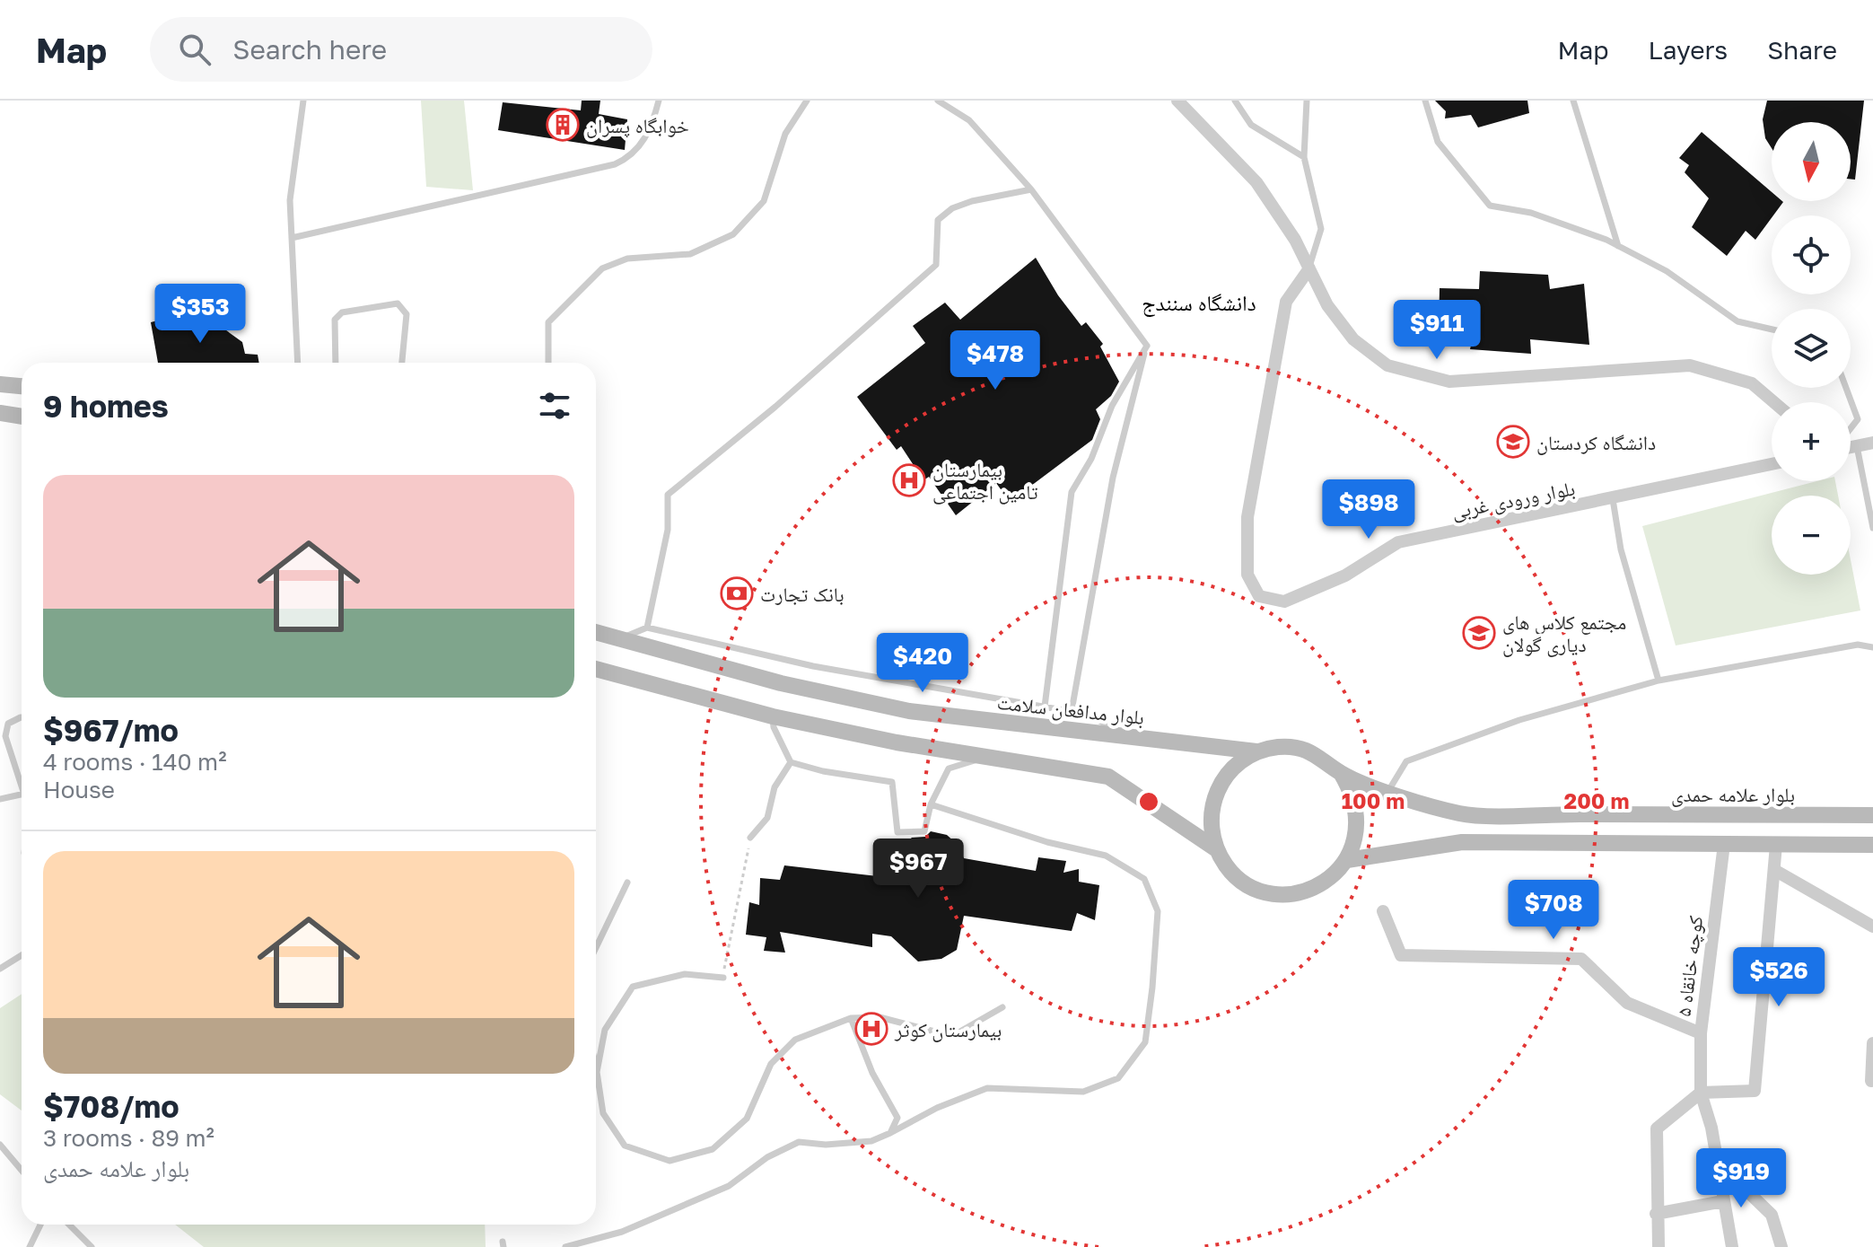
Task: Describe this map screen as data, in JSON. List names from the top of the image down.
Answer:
{
  "streets": {
    "main road": ["بلوار مدافعان سلامت", "بلوار علامه حمدی"],
    "street": ["بلوار ورودی غربی", "کوچه خانقاه ۵"]
  },
  "crossings": [
    ["بلوار مدافعان سلامت", "بلوار علامه حمدی"]
  ],
  "districts": ["دانشگاه سنندج"],
  "places": {
    "building": ["خوابگاه پسران"],
    "school or university": ["دانشگاه کردستان", "مجتمع کلاس های دیاری گولان"],
    "hospital": ["بیمارستان تامین اجتماعی", "بیمارستان کوثر"],
    "bank": ["بانک تجارت"]
  },
  "north": "bottom",
  "page": {
    "header": "Map",
    "search": "Search here",
    "nav": ["Map", "Layers", "Share"],
    "map_buttons": ["+", "−"],
    "price": [
      "$353",
      "$911",
      "$478",
      "$898",
      "$420",
      "$967",
      "$708",
      "$526",
      "$919"
    ],
    "heading": "9 homes",
    "list": [
      {
        "name": "$967/mo",
        "note": "4 rooms · 140 m² · House"
      },
      {
        "name": "$708/mo",
        "note": "3 rooms · 89 m² · بلوار علامه حمدی"
      }
    ]
  },
  "rings": ["100 m", "200 m"]
}
